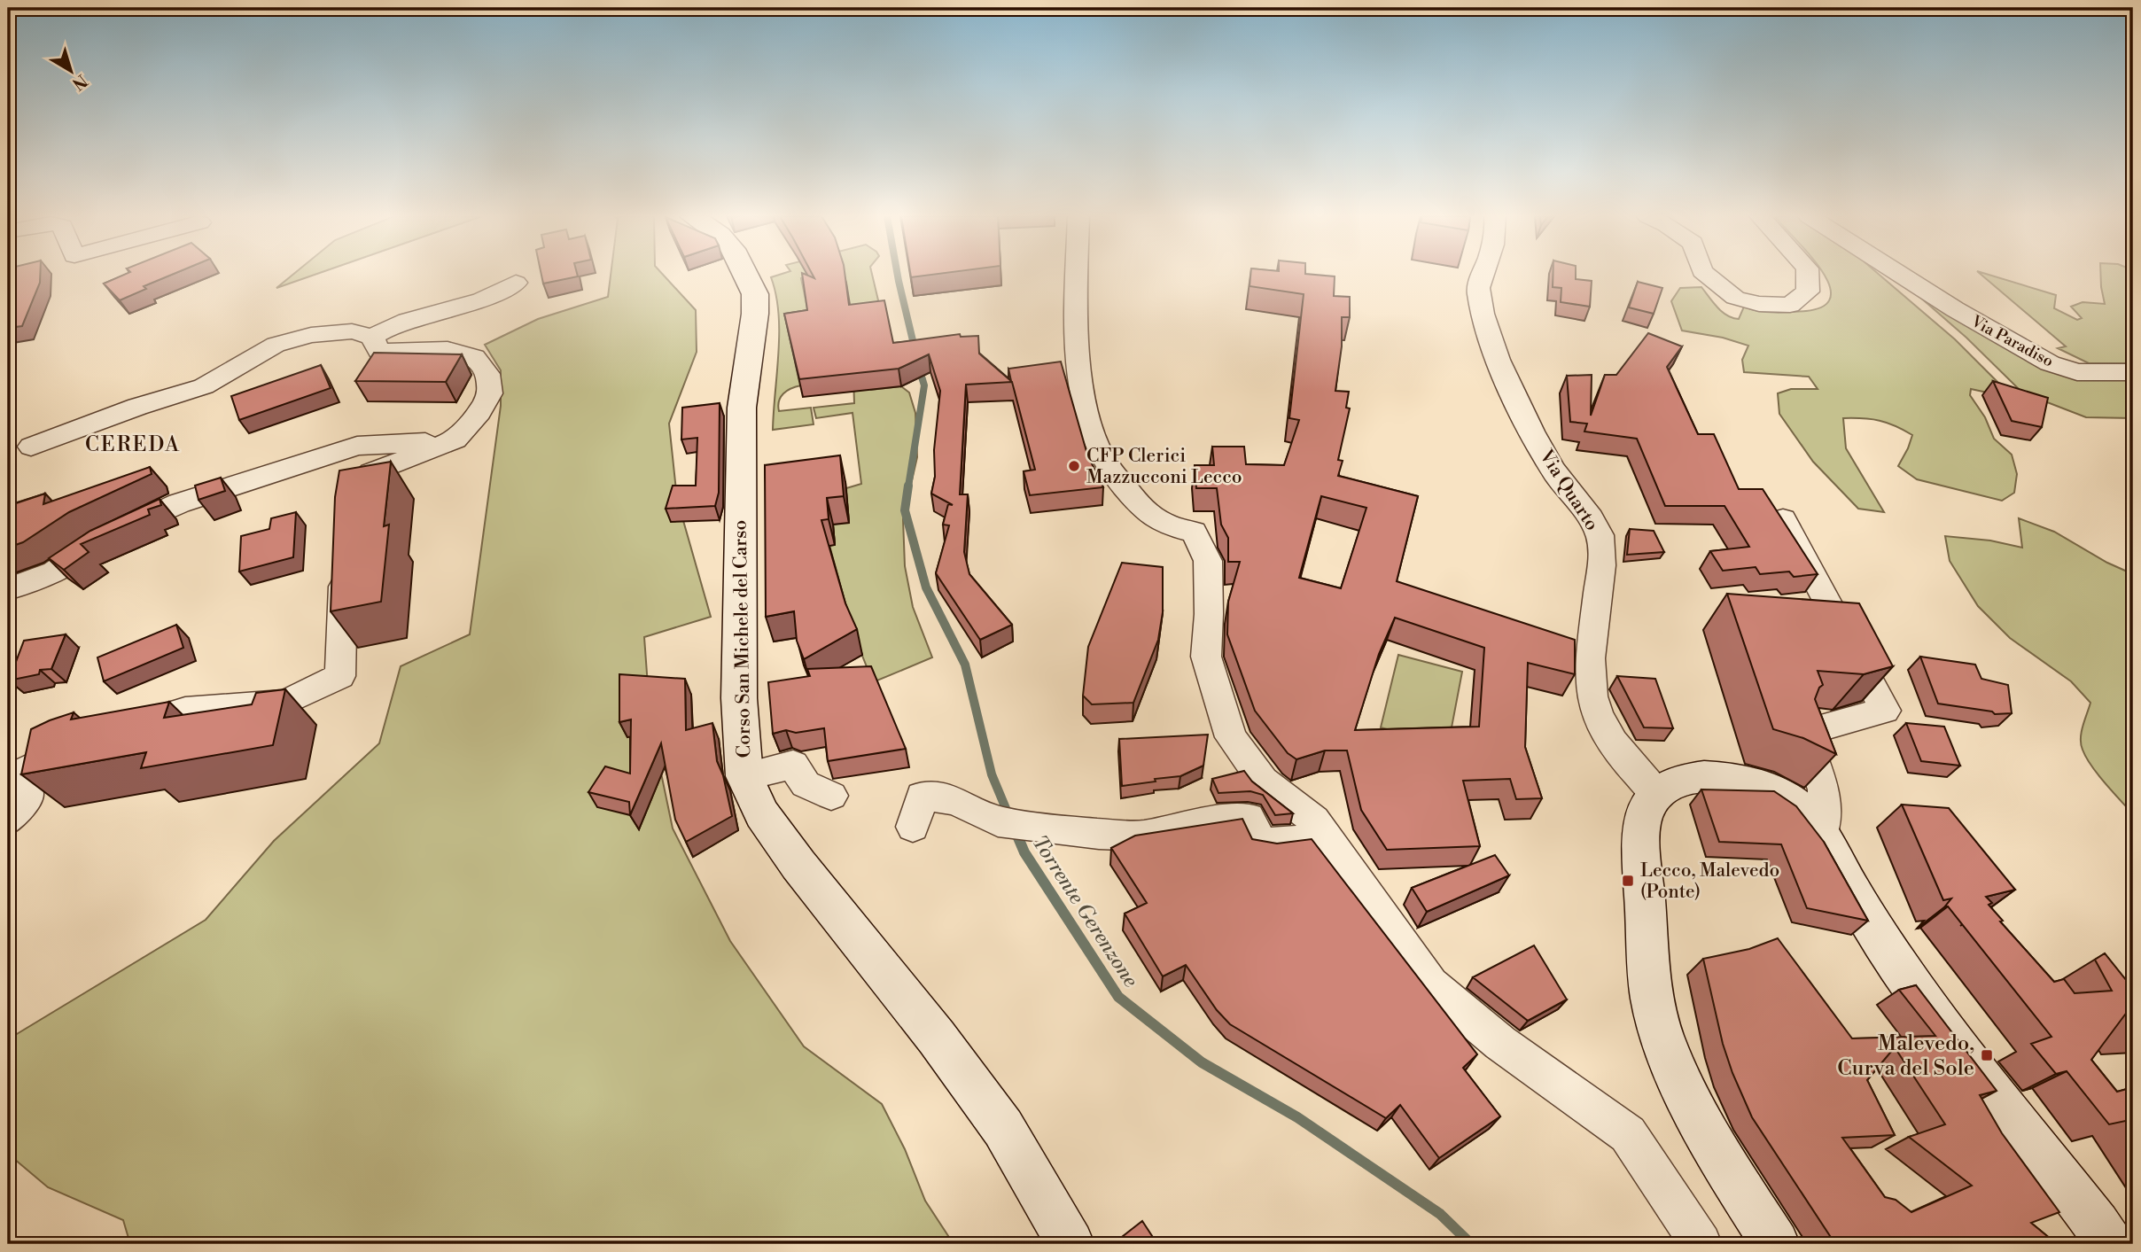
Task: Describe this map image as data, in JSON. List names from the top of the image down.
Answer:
{
  "streets": {
    "main road": ["Corso San Michele del Carso"],
    "street": ["Via Paradiso", "Via Quarto"]
  },
  "districts": ["CEREDA"],
  "water": ["Torrente Gerenzone"],
  "places": {
    "other": ["CFP Clerici Mazzucconi Lecco"],
    "transit": ["Lecco, Malevedo (Ponte)", "Malevedo, Curva del Sole"]
  },
  "north": "bottom right"
}
